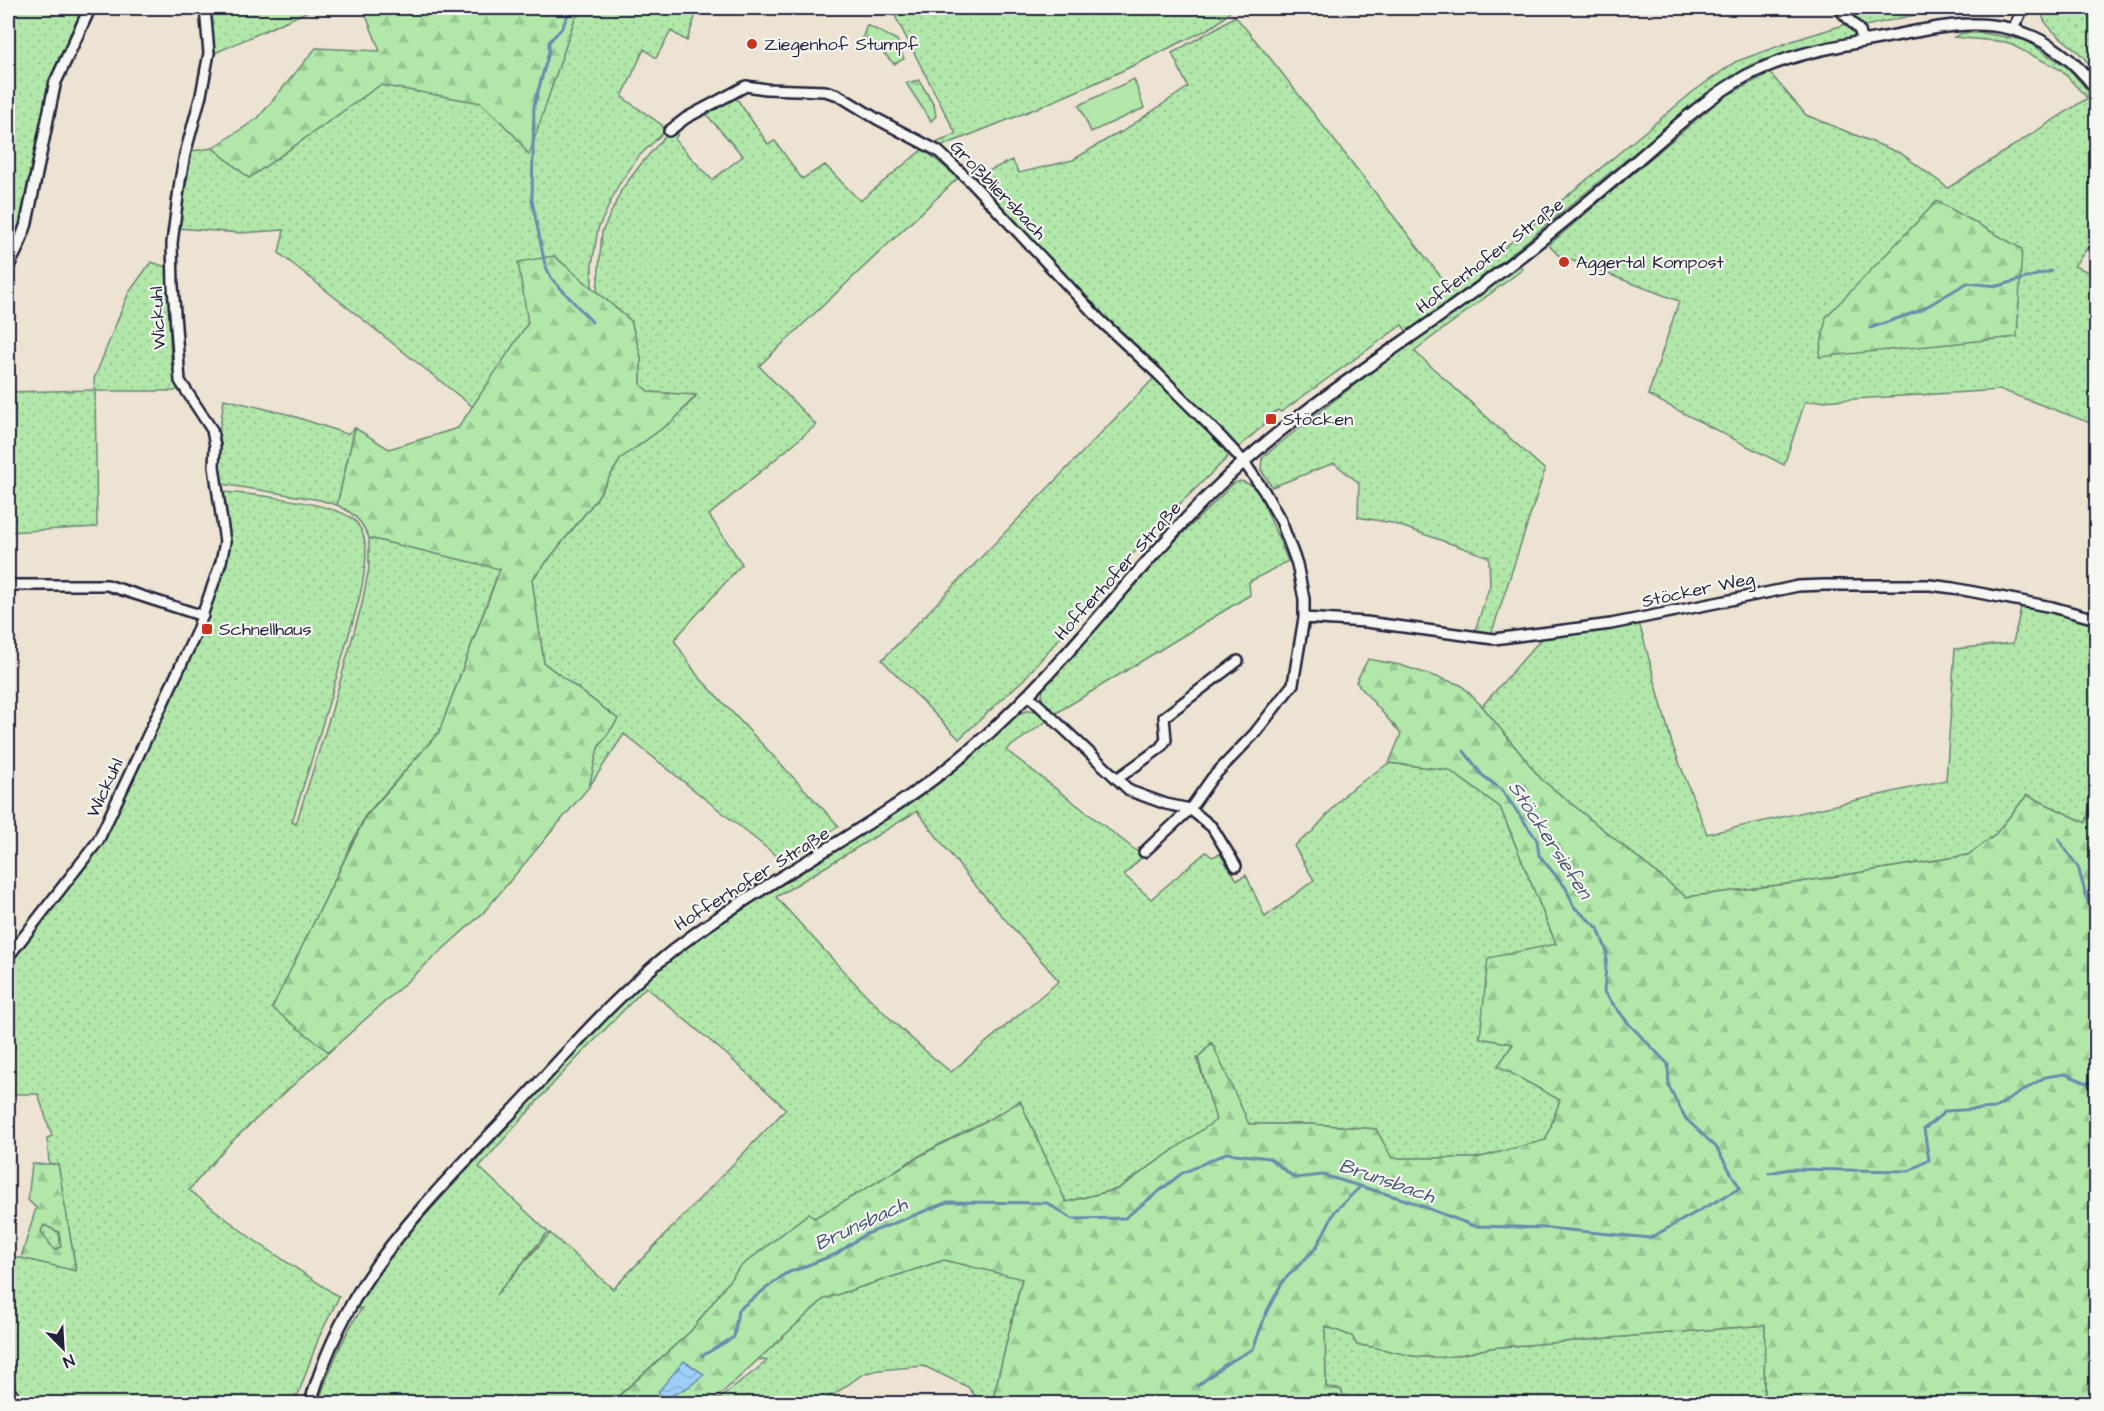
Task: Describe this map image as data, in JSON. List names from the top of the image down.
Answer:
{
  "streets": {
    "street": [
      "Großbliersbach",
      "Hofferhofer Straße",
      "Wickuhl",
      "Stöcker Weg"
    ]
  },
  "crossings": [
    ["Großbliersbach", "Hofferhofer Straße"]
  ],
  "water": ["Stöckersiefen", "Brunsbach"],
  "places": {
    "other": ["Ziegenhof Stumpf", "Aggertal Kompost"],
    "transit": ["Stöcken", "Schnellhaus"]
  },
  "north": "bottom right"
}
